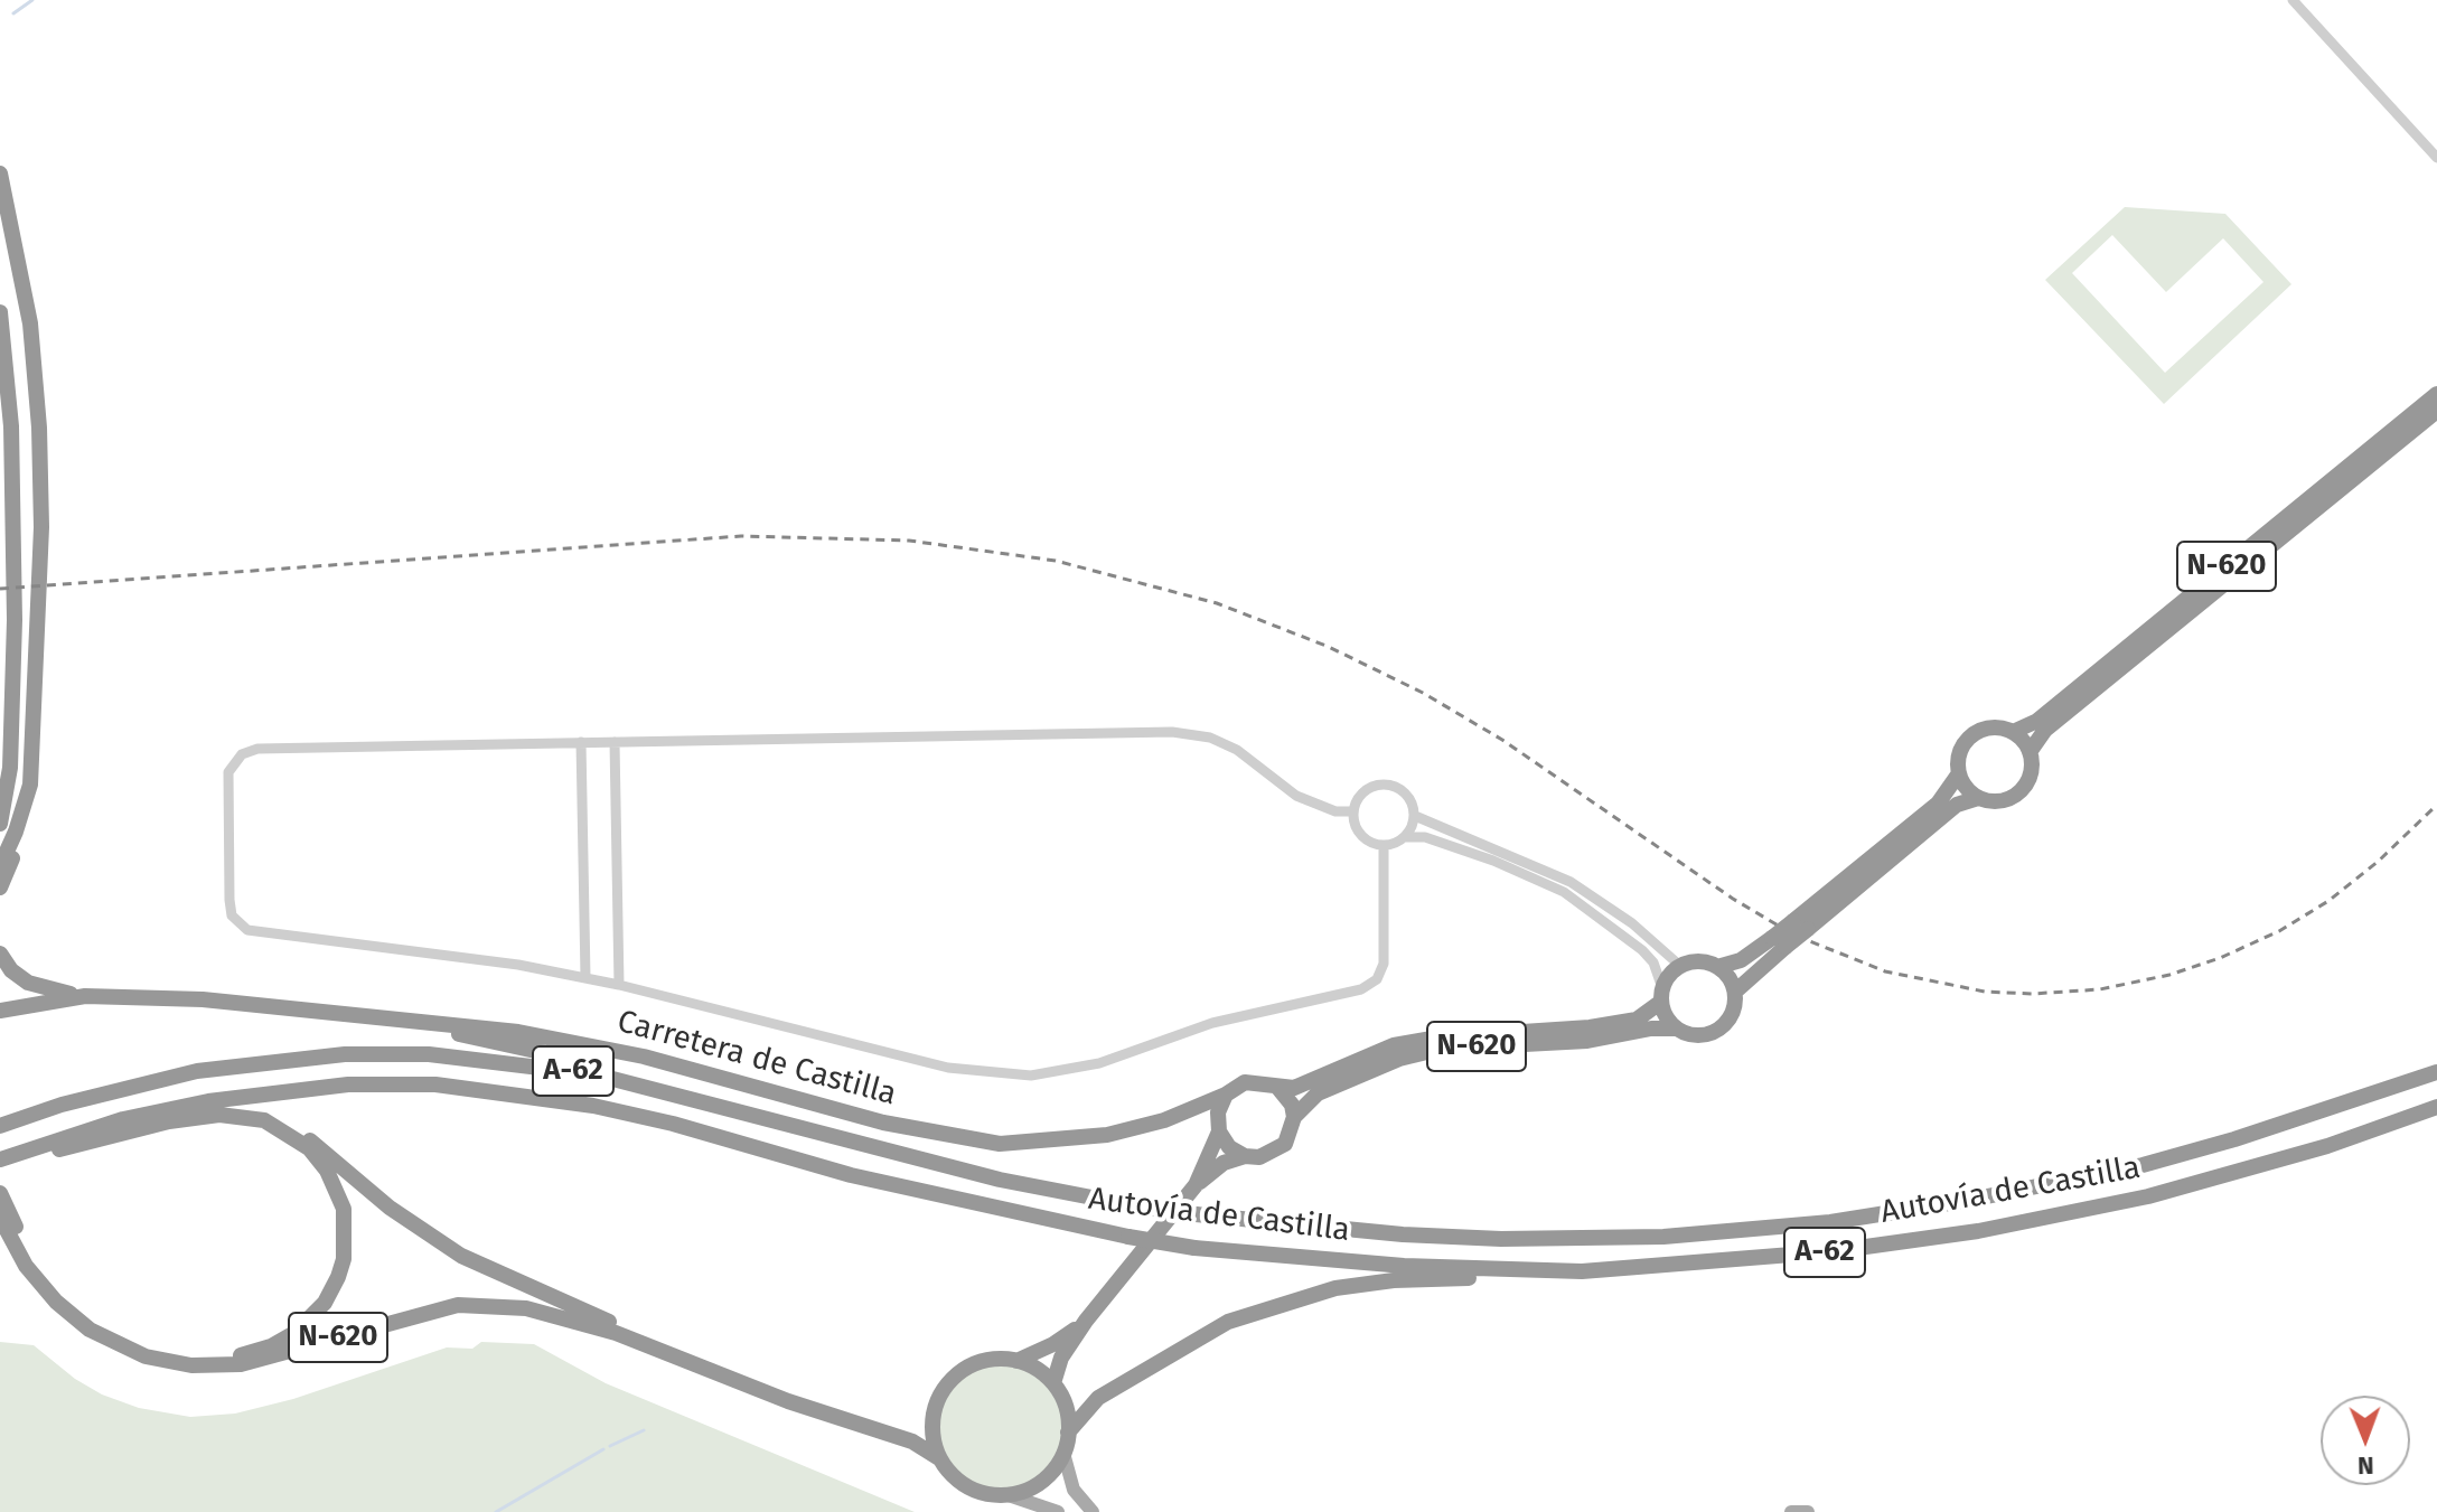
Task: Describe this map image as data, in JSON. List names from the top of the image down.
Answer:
{
  "streets": {
    "highway": [
      "N-620",
      "Carretera de Castilla",
      "A-62",
      "Autovía de Castilla"
    ]
  },
  "crossings": [
    ["N-620", "Carretera de Castilla"]
  ],
  "north": "bottom"
}
